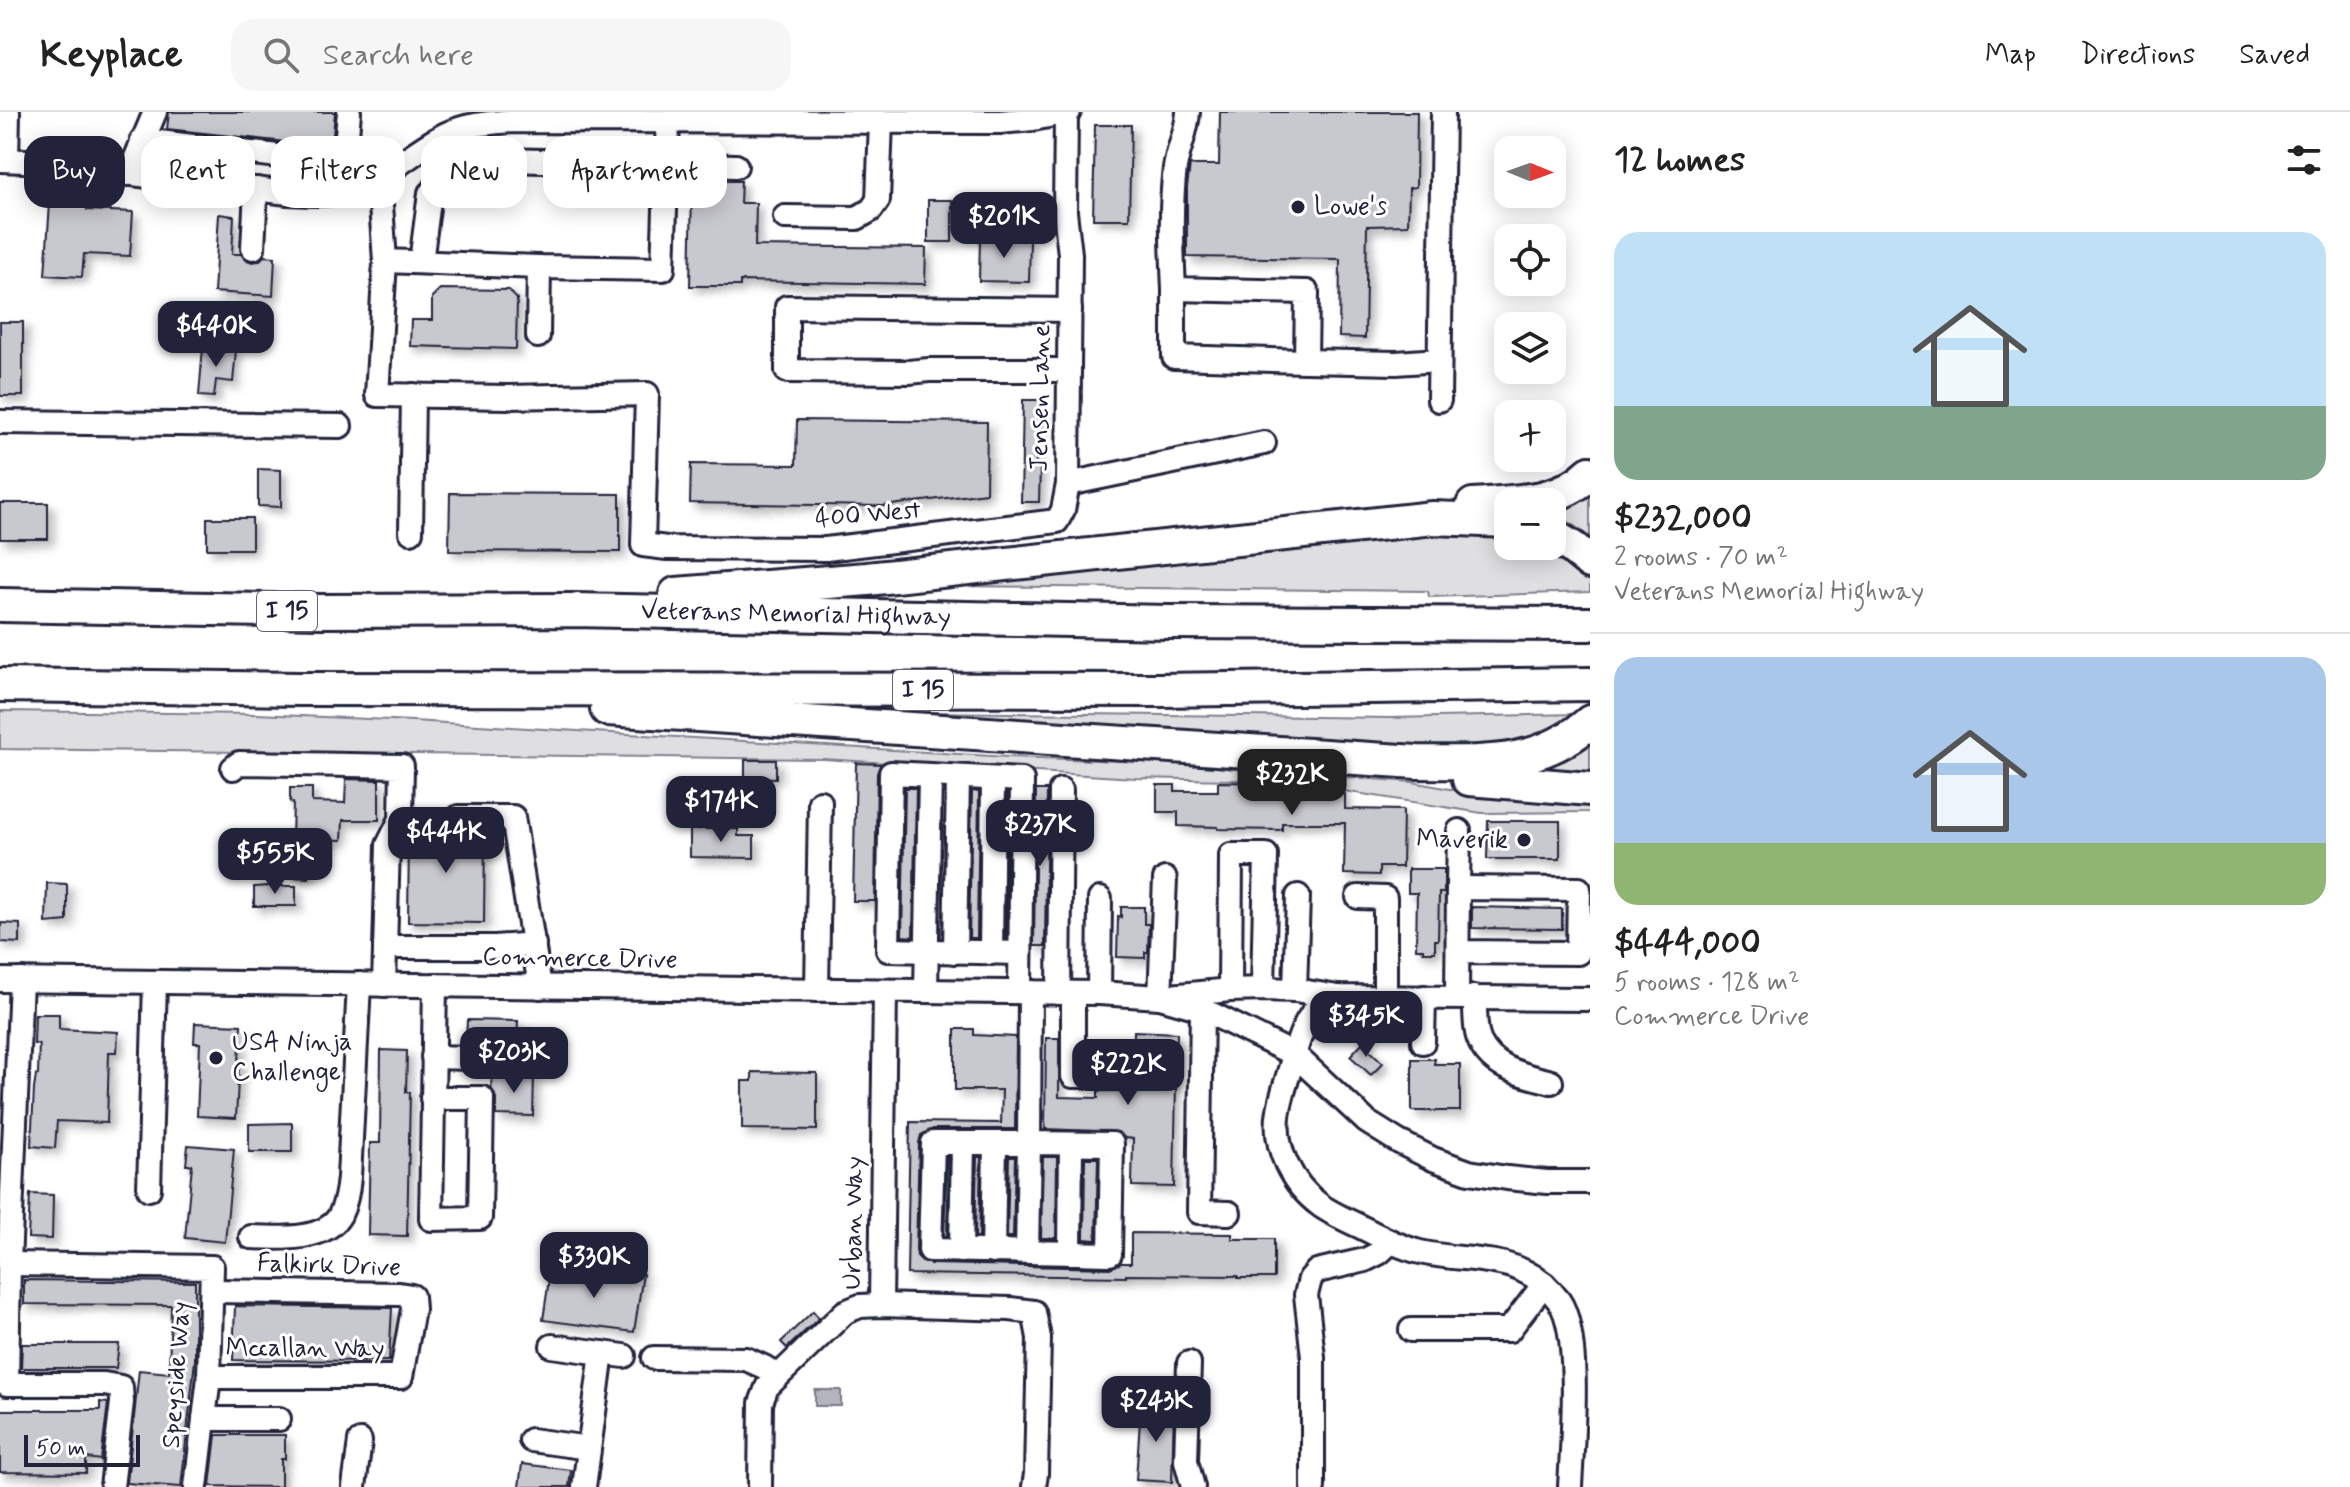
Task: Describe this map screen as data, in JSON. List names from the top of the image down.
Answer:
{
  "streets": {
    "highway": ["I 15", "Veterans Memorial Highway"],
    "street": [
      "Jensen Lane",
      "400 West",
      "Commerce Drive",
      "Urban Way",
      "Falkirk Drive",
      "Mccallan Way",
      "Speyside Way"
    ]
  },
  "crossings": [
    ["Jensen Lane", "400 West"],
    ["Commerce Drive", "Urban Way"],
    ["Falkirk Drive", "Mccallan Way"],
    ["Falkirk Drive", "Speyside Way"],
    ["Mccallan Way", "Speyside Way"]
  ],
  "places": ["Lowe's", "Maverik", "USA Ninja Challenge"],
  "scale_bar": "50 m",
  "north": "right",
  "page": {
    "header": "Keyplace",
    "search": "Search here",
    "nav": ["Map", "Directions", "Saved"],
    "heading": "12 homes",
    "map_buttons": ["+", "−"],
    "chip": [
      "Buy",
      "Rent",
      "Filters",
      "New",
      "Apartment"
    ],
    "price": [
      "$201K",
      "$440K",
      "$232K",
      "$174K",
      "$237K",
      "$444K",
      "$555K",
      "$345K",
      "$203K",
      "$222K",
      "$330K",
      "$243K"
    ],
    "list": [
      {
        "name": "$232,000",
        "note": "2 rooms · 70 m² · Veterans Memorial Highway"
      },
      {
        "name": "$444,000",
        "note": "5 rooms · 128 m² · Commerce Drive"
      }
    ],
    "scale": "50 m"
  }
}
